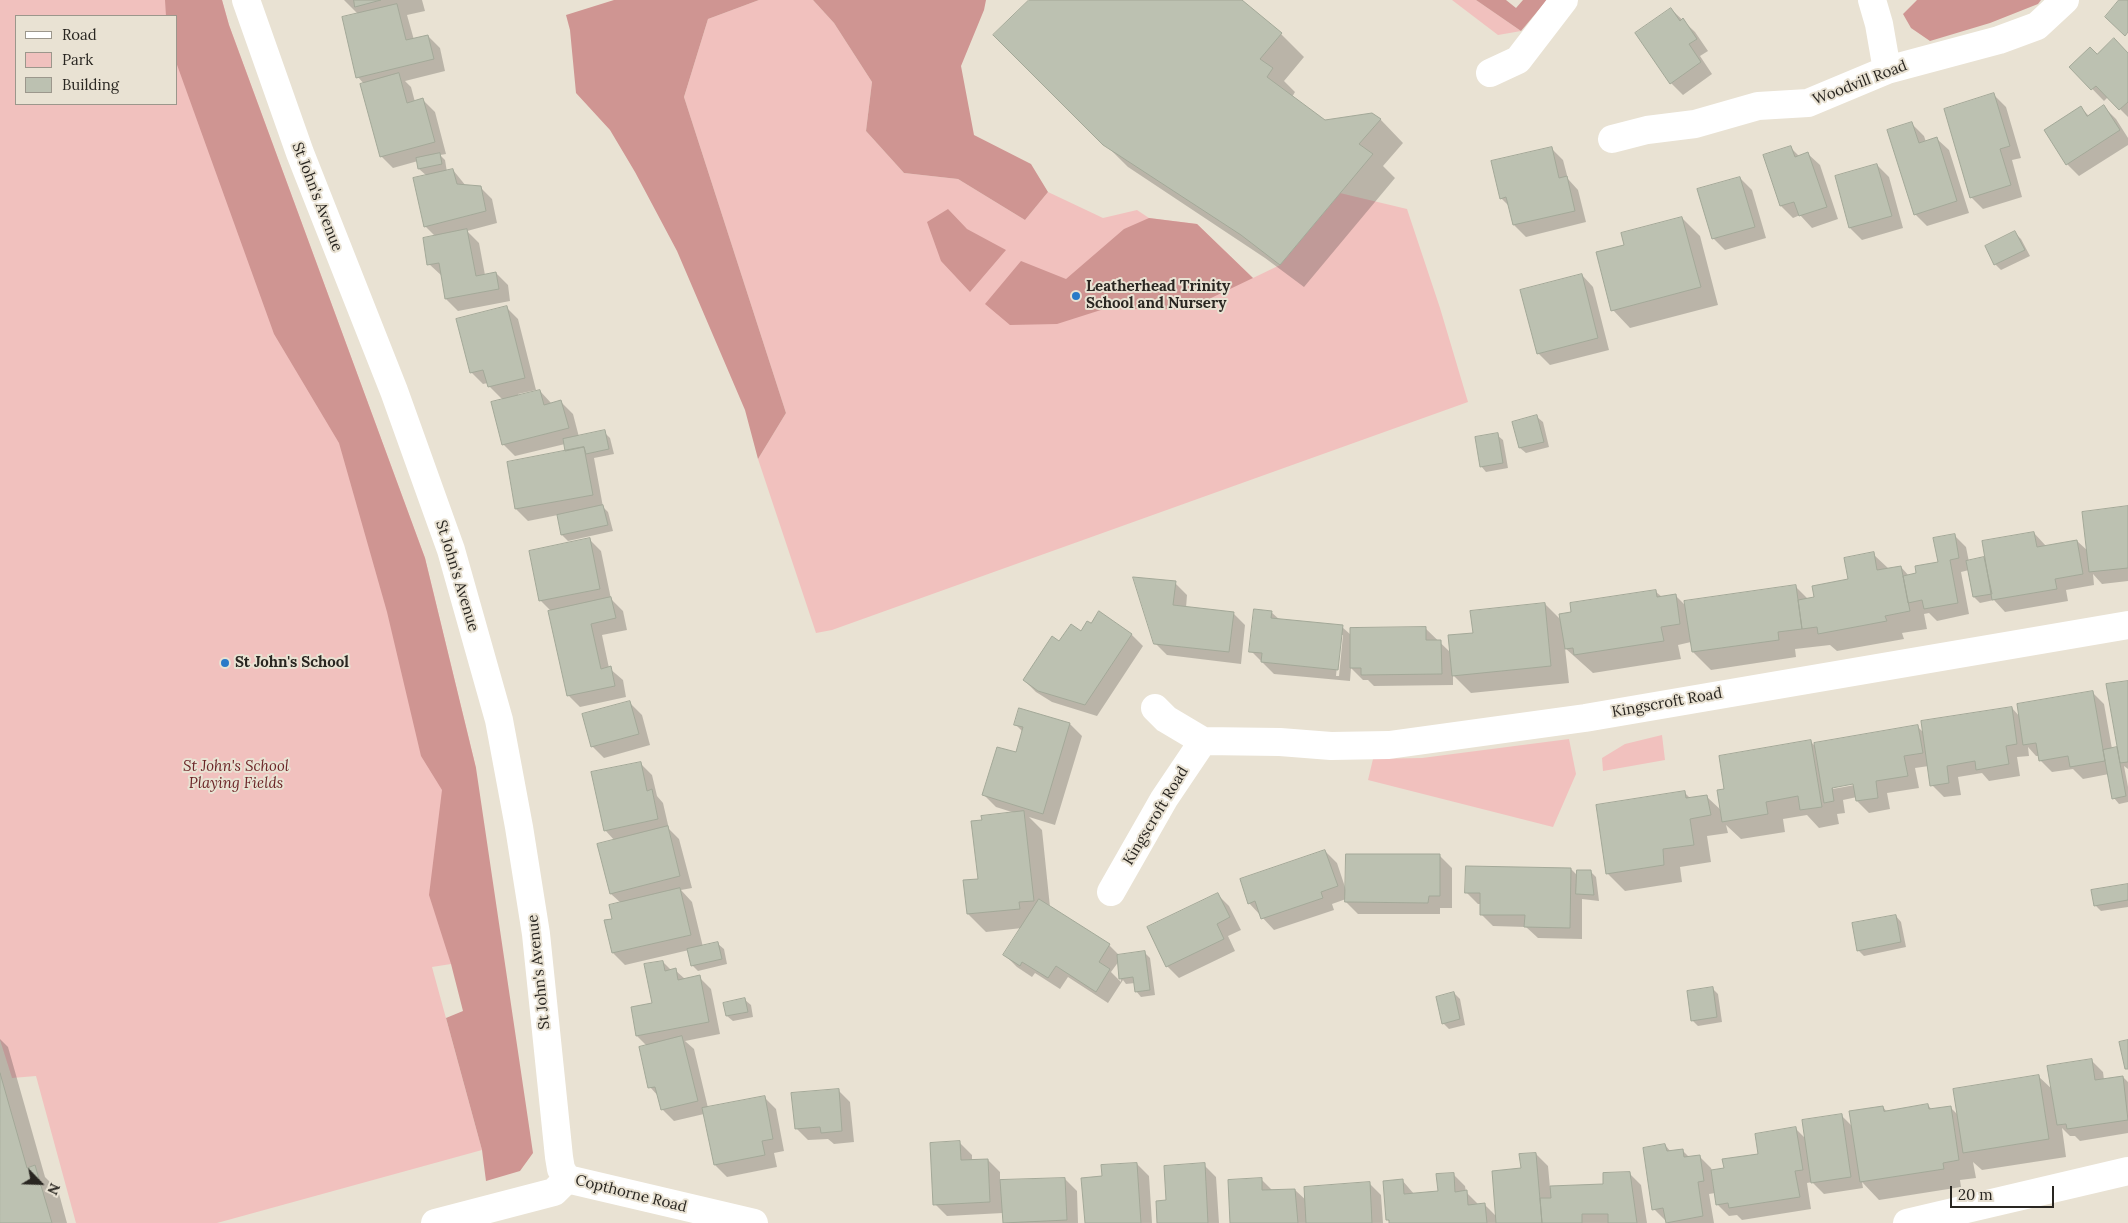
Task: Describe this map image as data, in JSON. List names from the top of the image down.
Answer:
{
  "streets": {
    "street": [
      "Woodvill Road",
      "St John's Avenue",
      "Kingscroft Road",
      "Copthorne Road"
    ]
  },
  "crossings": [
    ["St John's Avenue", "Copthorne Road"]
  ],
  "parks": ["St John's School Playing Fields"],
  "places": ["Leatherhead Trinity School and Nursery", "St John's School"],
  "legend": ["Road", "Park", "Building"],
  "scale_bar": "20 m",
  "north": "bottom right"
}
